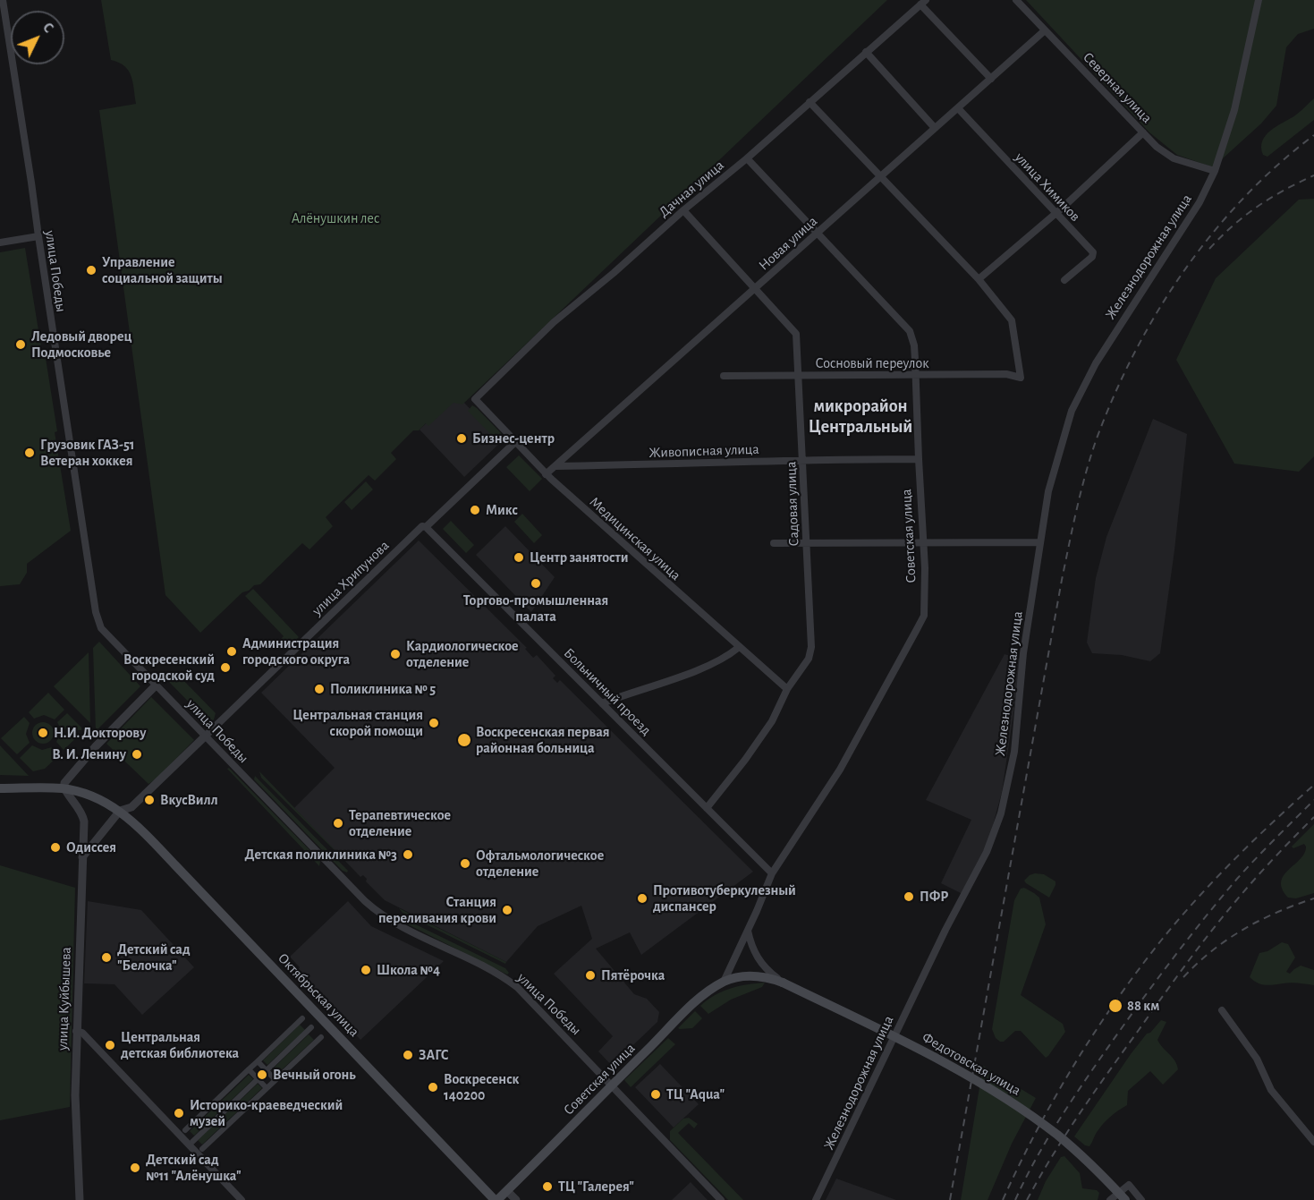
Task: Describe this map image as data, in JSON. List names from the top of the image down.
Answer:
{
  "streets": {
    "main road": ["Советская улица", "Октябрьская улица", "Федотовская улица"],
    "street": [
      "Северная улица",
      "улица Химиков",
      "Дачная улица",
      "Новая улица",
      "Железнодорожная улица",
      "улица Победы",
      "Сосновый переулок",
      "Живописная улица",
      "Садовая улица",
      "Медицинская улица",
      "улица Хрипунова",
      "Больничный проезд",
      "улица Куйбышева"
    ]
  },
  "crossings": [
    ["Северная улица", "Новая улица"],
    ["Северная улица", "Железнодорожная улица"],
    ["улица Химиков", "Новая улица"],
    ["Дачная улица", "Садовая улица"],
    ["Дачная улица", "Советская улица"],
    ["Дачная улица", "Медицинская улица"],
    ["Новая улица", "Живописная улица"],
    ["Новая улица", "Садовая улица"],
    ["Новая улица", "Советская улица"],
    ["Новая улица", "Медицинская улица"],
    ["улица Победы", "Советская улица"],
    ["улица Победы", "улица Хрипунова"],
    ["Сосновый переулок", "Садовая улица"],
    ["Сосновый переулок", "Советская улица"],
    ["Живописная улица", "Садовая улица"],
    ["Живописная улица", "Советская улица"],
    ["Садовая улица", "Медицинская улица"],
    ["Садовая улица", "Больничный проезд"],
    ["Советская улица", "Больничный проезд"],
    ["Советская улица", "Октябрьская улица"],
    ["Советская улица", "Федотовская улица"],
    ["Медицинская улица", "улица Хрипунова"],
    ["улица Хрипунова", "Больничный проезд"],
    ["Октябрьская улица", "улица Куйбышева"]
  ],
  "districts": ["микрорайон Центральный"],
  "parks": ["Алёнушкин лес"],
  "places": [
    "Управление социальной защиты",
    "Ледовый дворец Подмосковье",
    "Бизнес-центр",
    "Грузовик ГАЗ-51 Ветеран хоккея",
    "Микс",
    "Центр занятости",
    "Торгово-промышленная палата",
    "Администрация городского округа",
    "Кардиологическое отделение",
    "Воскресенский городской суд",
    "Поликлиника № 5",
    "Центральная станция скорой помощи",
    "Н.И. Докторову",
    "Воскресенская первая районная больница",
    "В. И. Ленину",
    "ВкусВилл",
    "Терапевтическое отделение",
    "Одиссея",
    "Детская поликлиника №3",
    "Офтальмологическое отделение",
    "ПФР",
    "Противотуберкулезный диспансер",
    "Станция переливания крови",
    "Детский сад \"Белочка\"",
    "Школа №4",
    "Пятёрочка",
    "88 км",
    "Центральная детская библиотека",
    "ЗАГС",
    "Вечный огонь",
    "Воскресенск 140200",
    "ТЦ \"Aqua\"",
    "Историко-краеведческий музей",
    "Детский сад №11 \"Алёнушка\"",
    "ТЦ \"Галерея\""
  ],
  "north": "top right"
}
